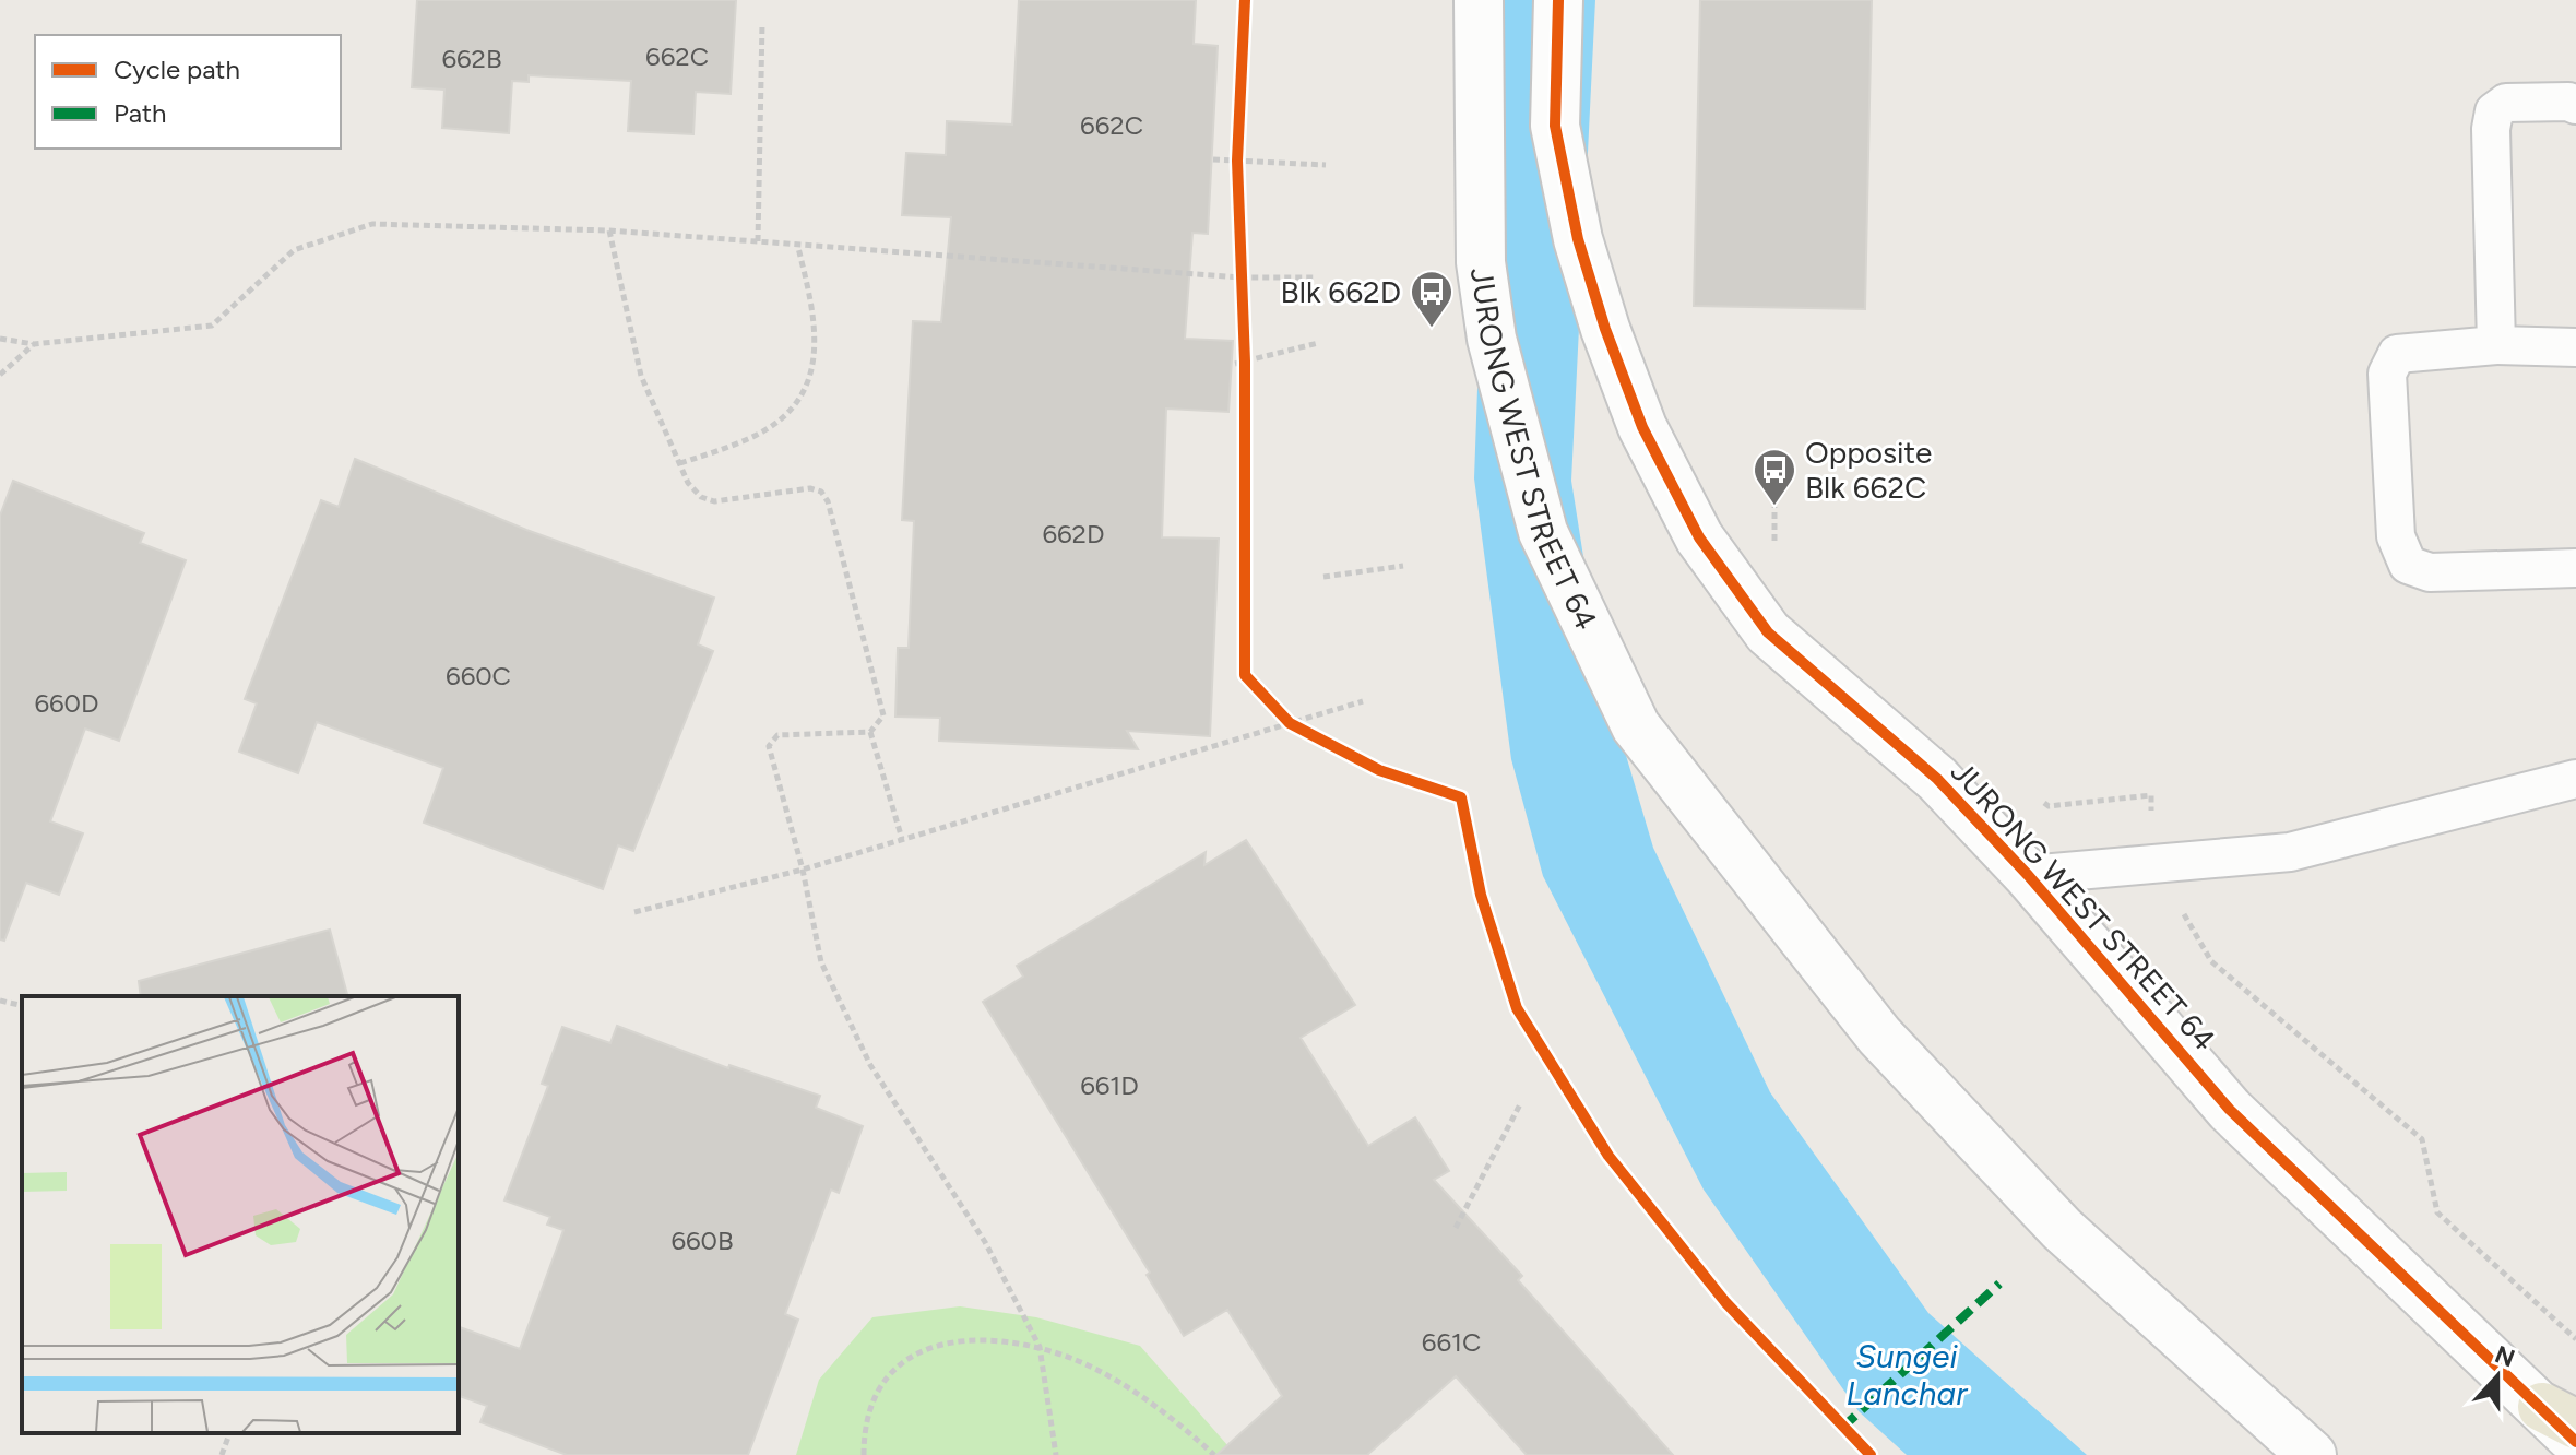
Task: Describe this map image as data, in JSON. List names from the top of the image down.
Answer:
{
  "streets": {
    "street": ["JURONG WEST STREET 64"]
  },
  "water": ["Sungei Lanchar"],
  "places": {
    "bus stop": ["Blk 662D", "Opposite Blk 662C"]
  },
  "house_numbers": [
    "662C",
    "662B",
    "662C",
    "662D",
    "660C",
    "660D",
    "661D",
    "660B",
    "661C"
  ],
  "legend": ["Cycle path", "Path"],
  "north": "top"
}
